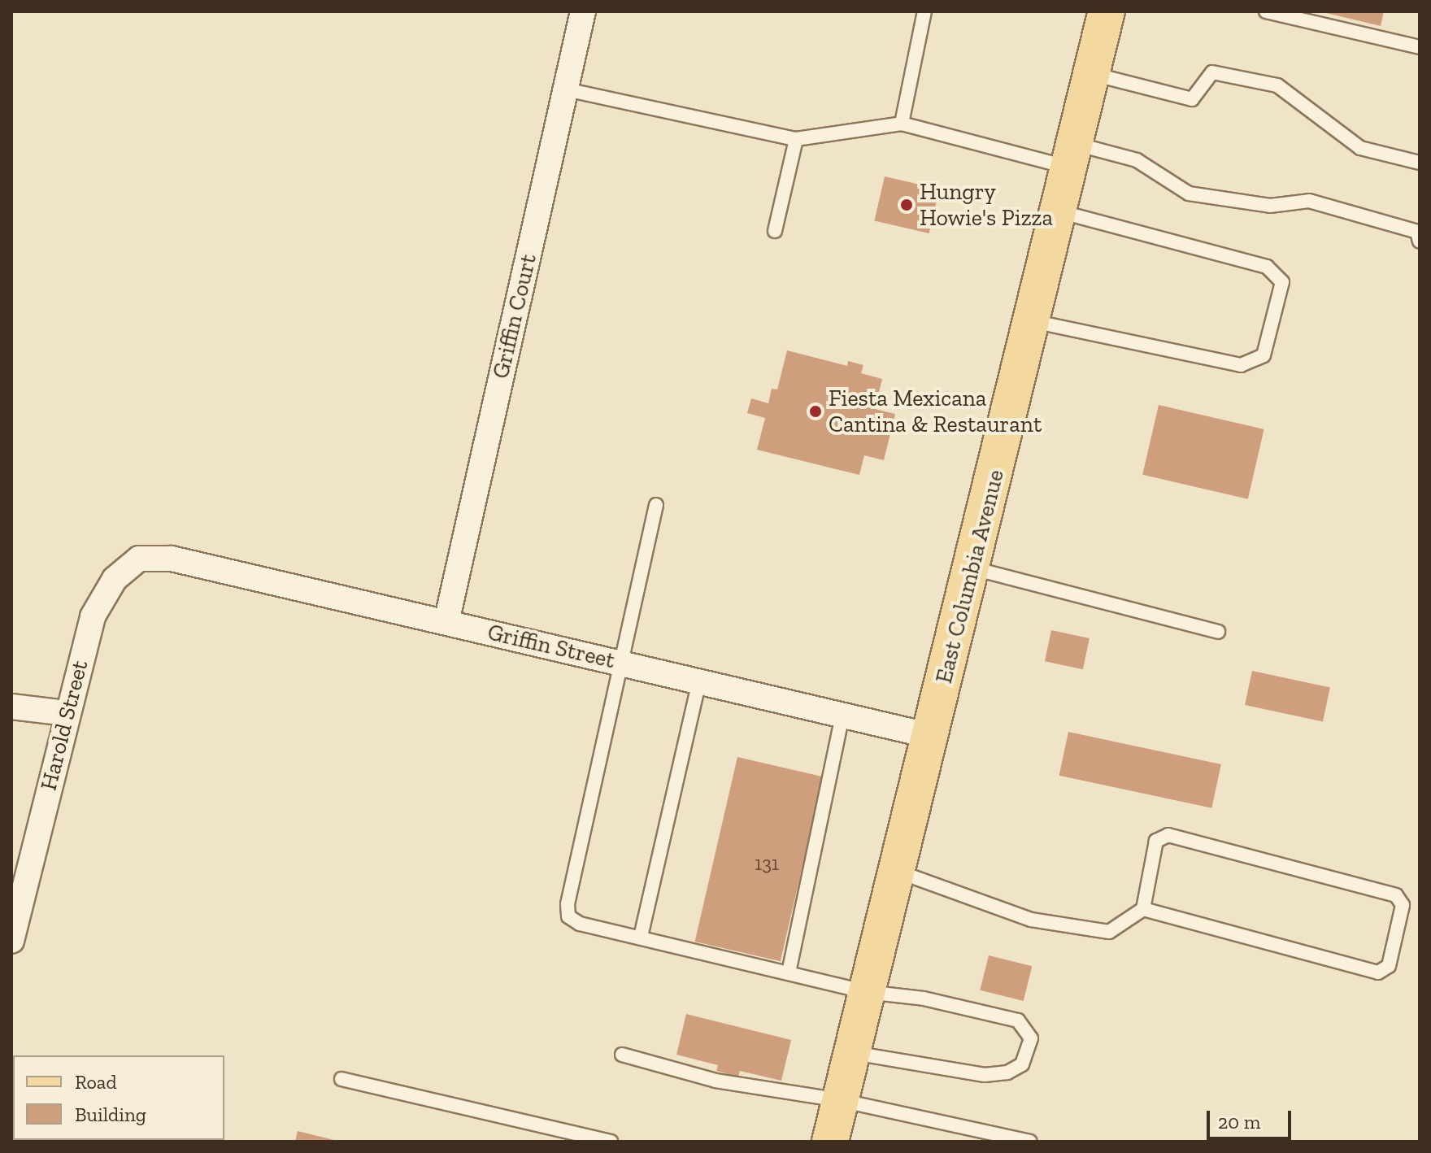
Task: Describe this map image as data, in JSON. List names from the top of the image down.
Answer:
{
  "streets": {
    "main road": ["East Columbia Avenue"],
    "street": ["Griffin Court", "Griffin Street", "Harold Street"]
  },
  "crossings": [
    ["Griffin Court", "Griffin Street"],
    ["East Columbia Avenue", "Griffin Street"],
    ["Griffin Street", "Harold Street"]
  ],
  "places": ["Hungry Howie's Pizza", "Fiesta Mexicana Cantina & Restaurant"],
  "house_numbers": ["131"],
  "legend": ["Road", "Building"],
  "scale_bar": "20 m"
}
